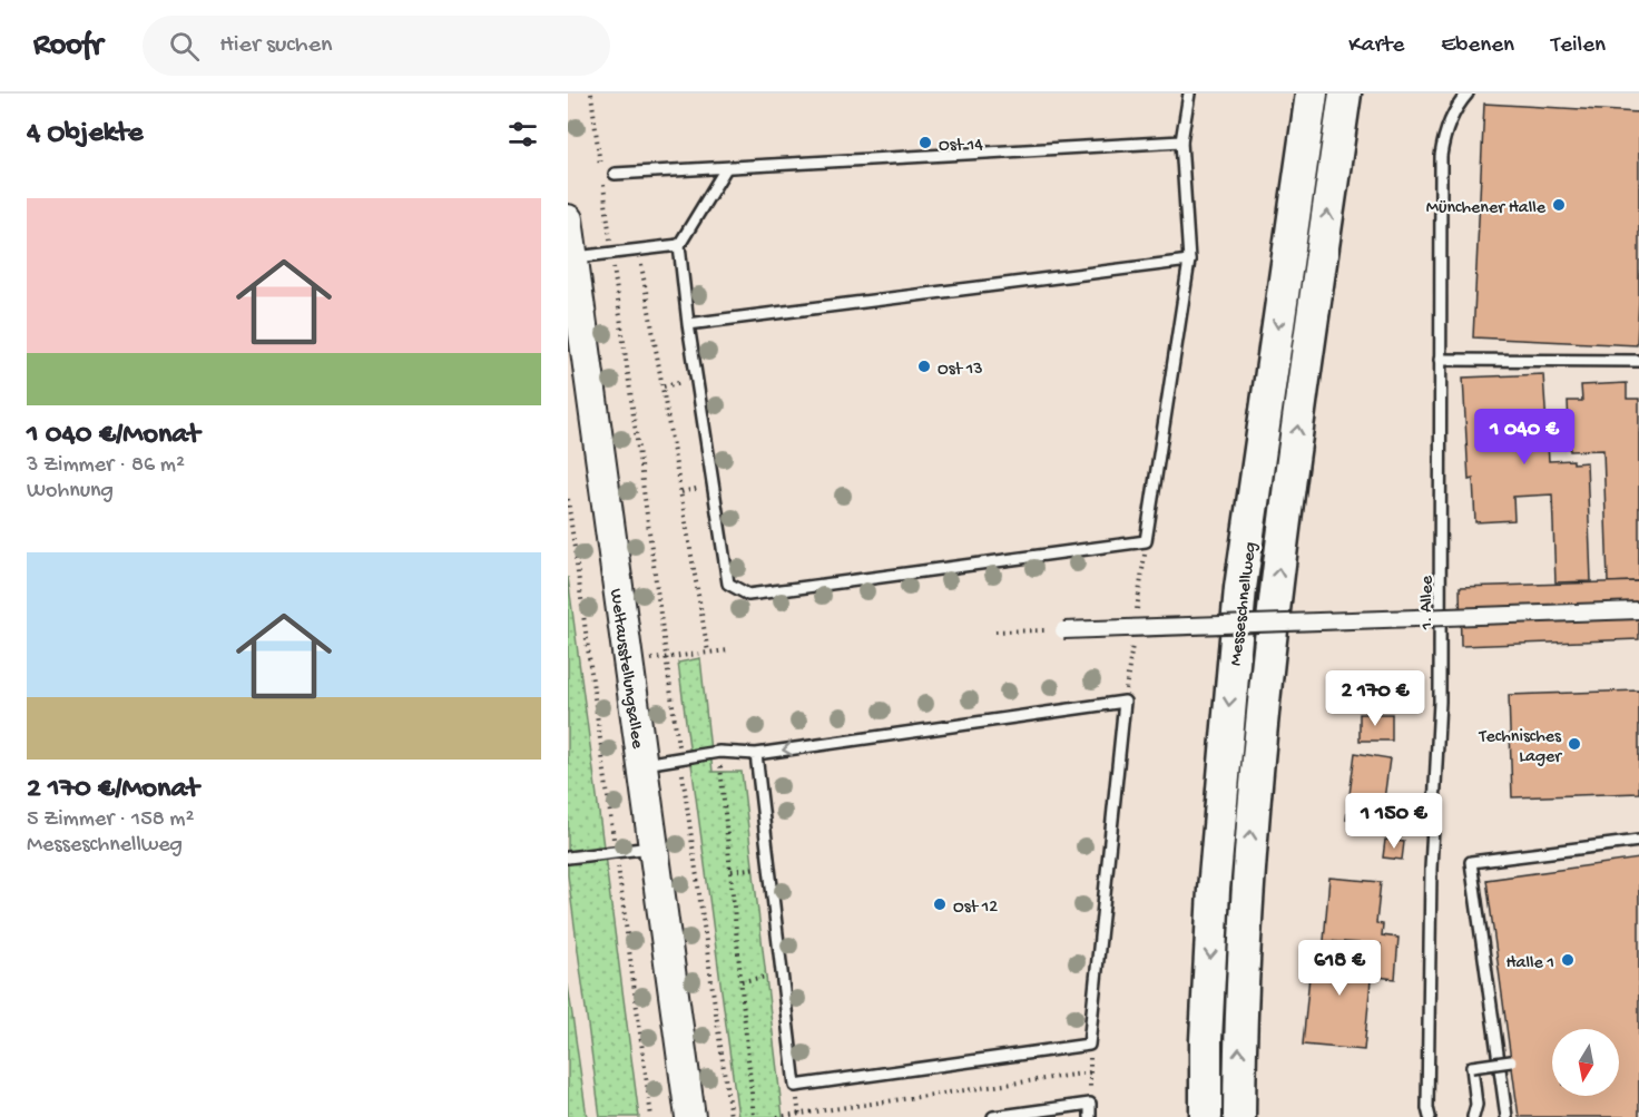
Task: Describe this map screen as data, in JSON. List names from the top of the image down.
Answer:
{
  "streets": {
    "highway": ["Messeschnellweg"],
    "main road": ["Weltausstellungsallee"],
    "lane": ["1. Allee"]
  },
  "places": [
    "Ost 14",
    "Münchener Halle",
    "Ost 13",
    "Technisches Lager",
    "Ost 12",
    "Halle 1"
  ],
  "north": "bottom",
  "page": {
    "header": "Roofr",
    "search": "Hier suchen",
    "nav": ["Karte", "Ebenen", "Teilen"],
    "heading": "4 Objekte",
    "list": [
      {
        "name": "1 040 €/Monat",
        "note": "3 Zimmer · 86 m² · Wohnung"
      },
      {
        "name": "2 170 €/Monat",
        "note": "5 Zimmer · 158 m² · Messeschnellweg"
      }
    ],
    "price": [
      "1 040 €",
      "2 170 €",
      "1 150 €",
      "618 €"
    ]
  }
}
